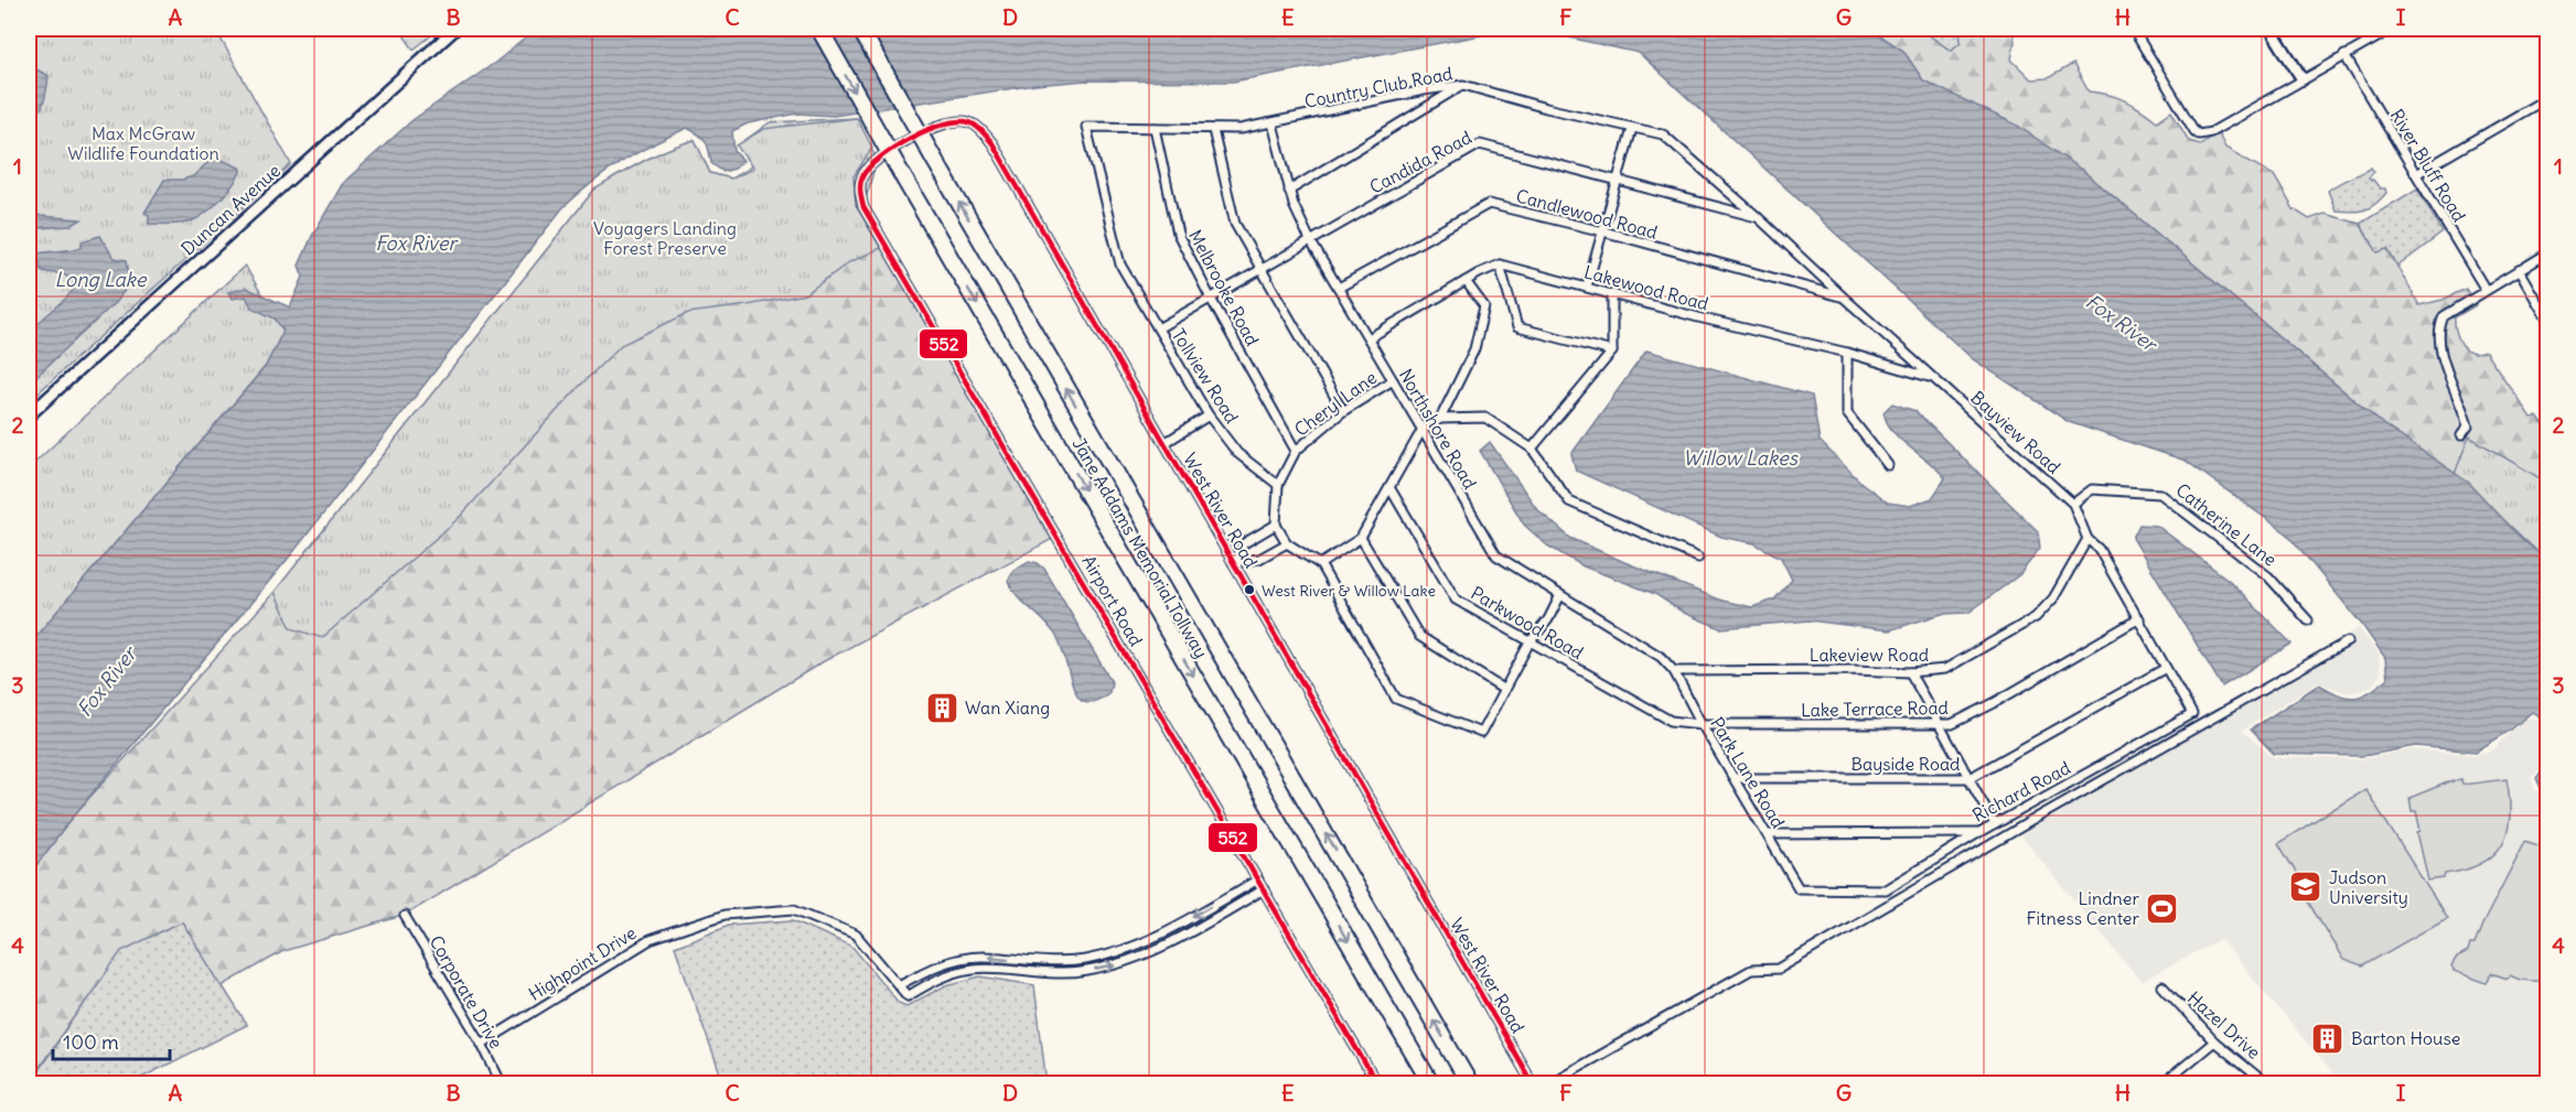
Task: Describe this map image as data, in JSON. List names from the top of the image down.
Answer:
{
  "streets": {
    "highway": ["Jane Addams Memorial Tollway"],
    "street": [
      "Country Club Road",
      "Candida Road",
      "River Bluff Road",
      "Duncan Avenue",
      "Candlewood Road",
      "Melbrooke Road",
      "Lakewood Road",
      "Tollview Road",
      "Cheryl Lane",
      "Northshore Road",
      "Bayview Road",
      "West River Road",
      "Catherine Lane",
      "Airport Road",
      "Parkwood Road",
      "Lakeview Road",
      "Lake Terrace Road",
      "Bayside Road",
      "Park Lane Road",
      "Richard Road",
      "Highpoint Drive",
      "Corporate Drive",
      "Hazel Drive"
    ]
  },
  "crossings": [
    ["Country Club Road", "Candida Road"],
    ["Country Club Road", "Melbrooke Road"],
    ["Country Club Road", "Tollview Road"],
    ["Country Club Road", "Northshore Road"],
    ["Country Club Road", "Bayview Road"],
    ["Candida Road", "Melbrooke Road"],
    ["Candida Road", "Tollview Road"],
    ["Candida Road", "Northshore Road"],
    ["Candida Road", "Bayview Road"],
    ["Candlewood Road", "Northshore Road"],
    ["Candlewood Road", "Bayview Road"],
    ["Melbrooke Road", "Cheryl Lane"],
    ["Lakewood Road", "Bayview Road"],
    ["Tollview Road", "Cheryl Lane"],
    ["Cheryl Lane", "Northshore Road"],
    ["Northshore Road", "Lakeview Road"],
    ["Northshore Road", "Park Lane Road"],
    ["Bayview Road", "Catherine Lane"],
    ["Bayview Road", "Lakeview Road"],
    ["Bayview Road", "Lake Terrace Road"],
    ["Bayview Road", "Bayside Road"],
    ["Bayview Road", "Richard Road"],
    ["West River Road", "Airport Road"],
    ["Parkwood Road", "Lake Terrace Road"],
    ["Parkwood Road", "Park Lane Road"],
    ["Lakeview Road", "Park Lane Road"],
    ["Lake Terrace Road", "Park Lane Road"],
    ["Bayside Road", "Park Lane Road"],
    ["Park Lane Road", "Richard Road"],
    ["Highpoint Drive", "Corporate Drive"]
  ],
  "water": ["Fox River", "Long Lake", "Willow Lakes"],
  "parks": ["Max McGraw Wildlife Foundation", "Voyagers Landing Forest Preserve"],
  "places": {
    "other": ["West River & Willow Lake"],
    "building": ["Wan Xiang", "Barton House"],
    "school or university": ["Judson University"],
    "sports": ["Lindner Fitness Center"]
  },
  "lines": ["transit line 552"],
  "scale_bar": "100 m",
  "grid": {
    "columns": [
      "A",
      "B",
      "C",
      "D",
      "E",
      "F",
      "G",
      "H",
      "I"
    ],
    "rows": [
      "1",
      "2",
      "3",
      "4"
    ]
  }
}
